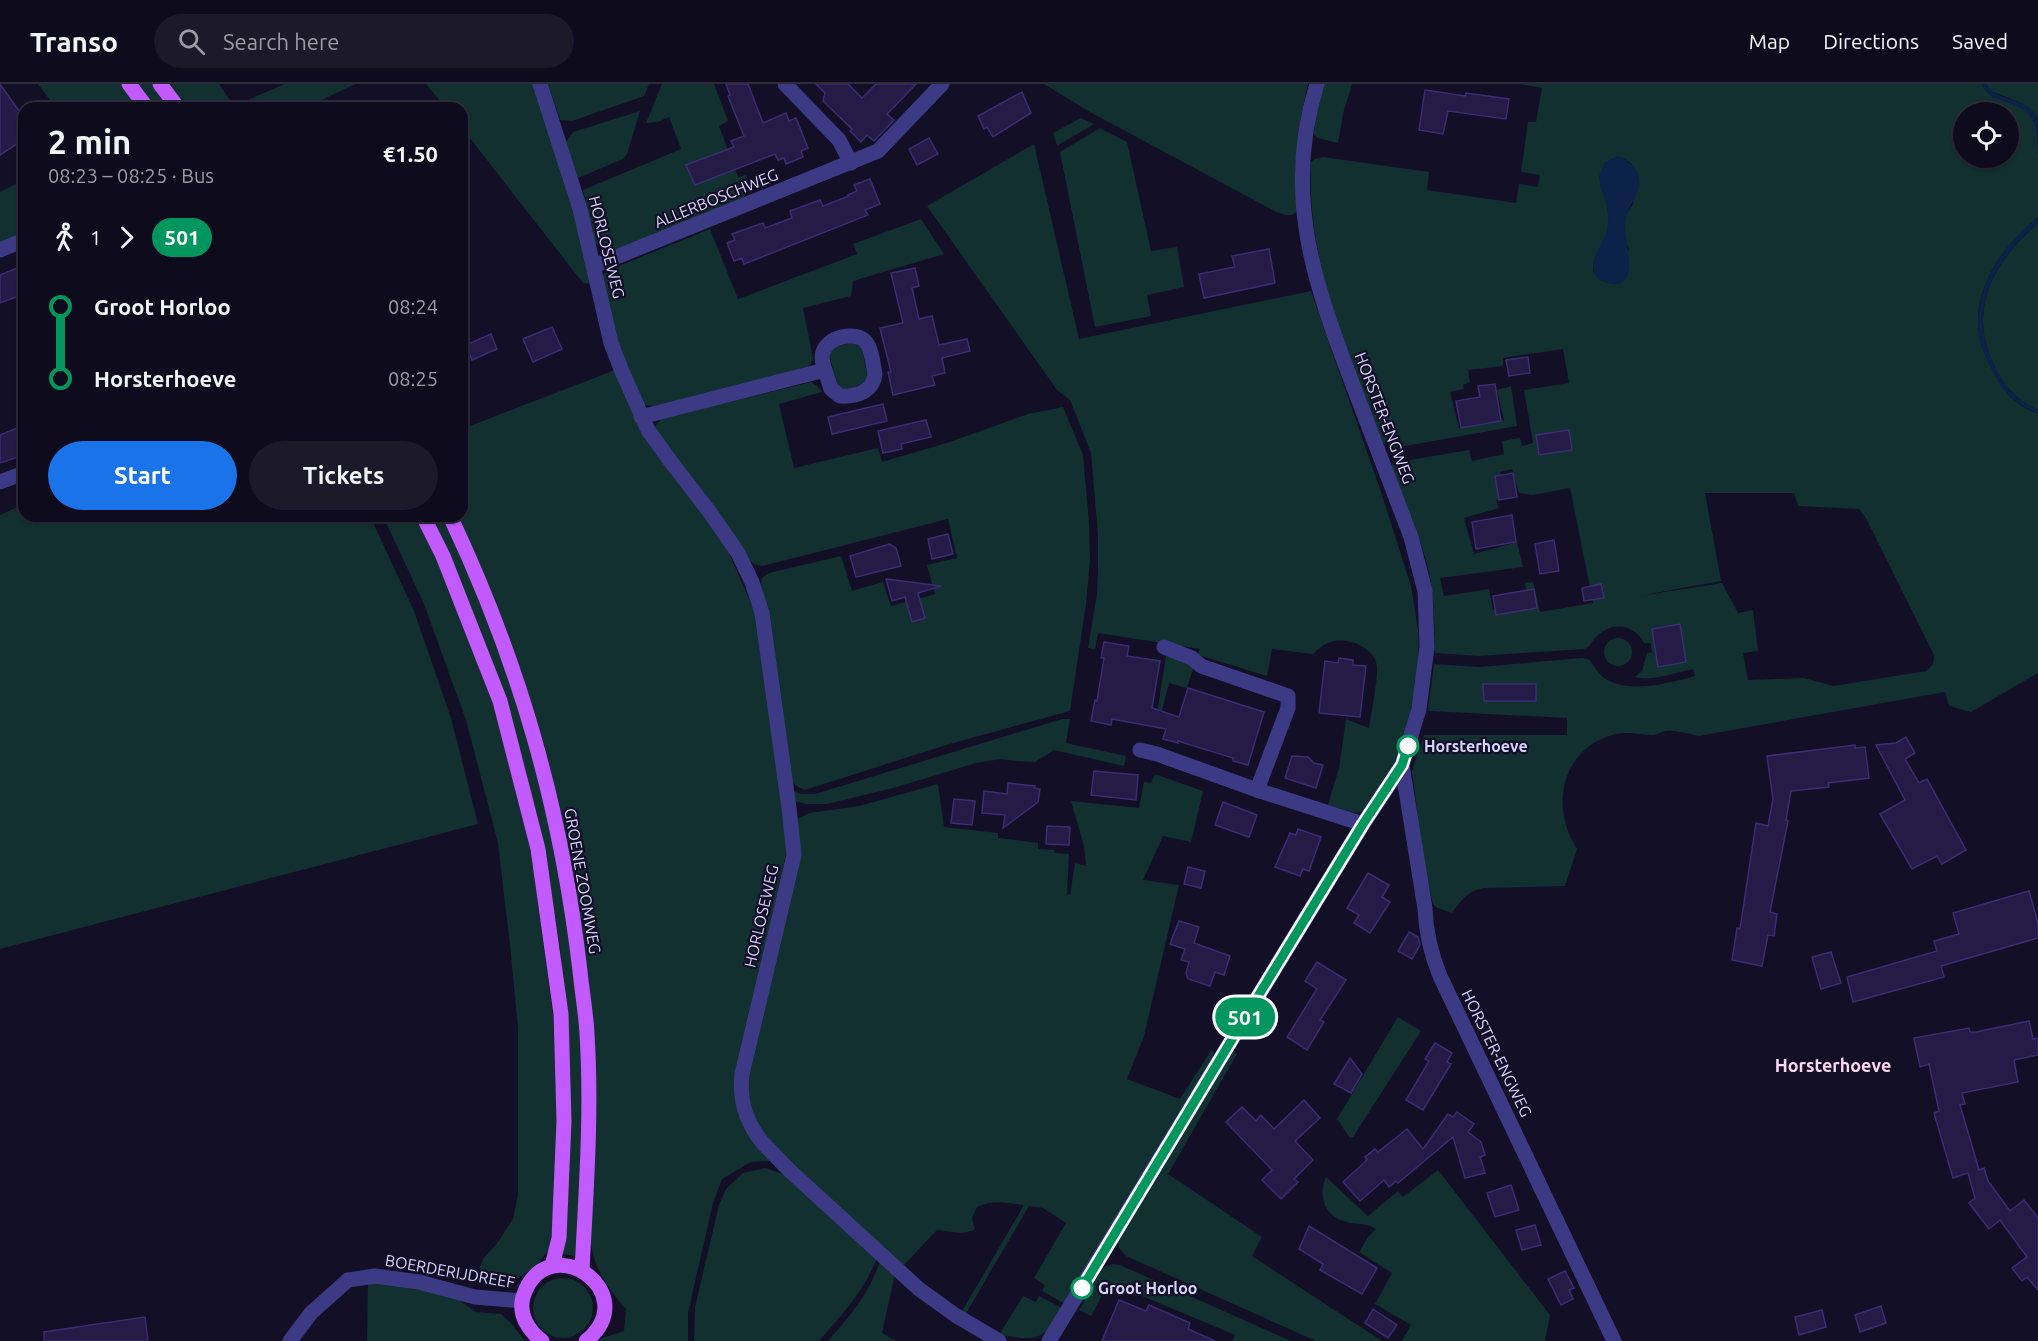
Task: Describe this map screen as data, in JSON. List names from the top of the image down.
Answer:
{
  "streets": {
    "main road": ["GROENE ZOOMWEG"],
    "street": [
      "ALLERBOSCHWEG",
      "HORLOSEWEG",
      "HORSTER-ENGWEG",
      "BOERDERIJDREEF"
    ]
  },
  "crossings": [
    ["ALLERBOSCHWEG", "HORLOSEWEG"]
  ],
  "districts": ["Horsterhoeve"],
  "places": ["Horsterhoeve", "Groot Horloo"],
  "lines": ["bus line 501"],
  "page": {
    "header": "Transo",
    "search": "Search here",
    "nav": ["Map", "Directions", "Saved"],
    "on_map": "501",
    "heading": ["2 min", "08:23 – 08:25 · Bus", "€1.50"],
    "legs": ["1", "501"],
    "list": [
      {
        "name": "Groot Horloo",
        "value": "08:24"
      },
      {
        "name": "Horsterhoeve",
        "value": "08:25"
      }
    ],
    "buttons": ["Start", "Tickets"]
  }
}
